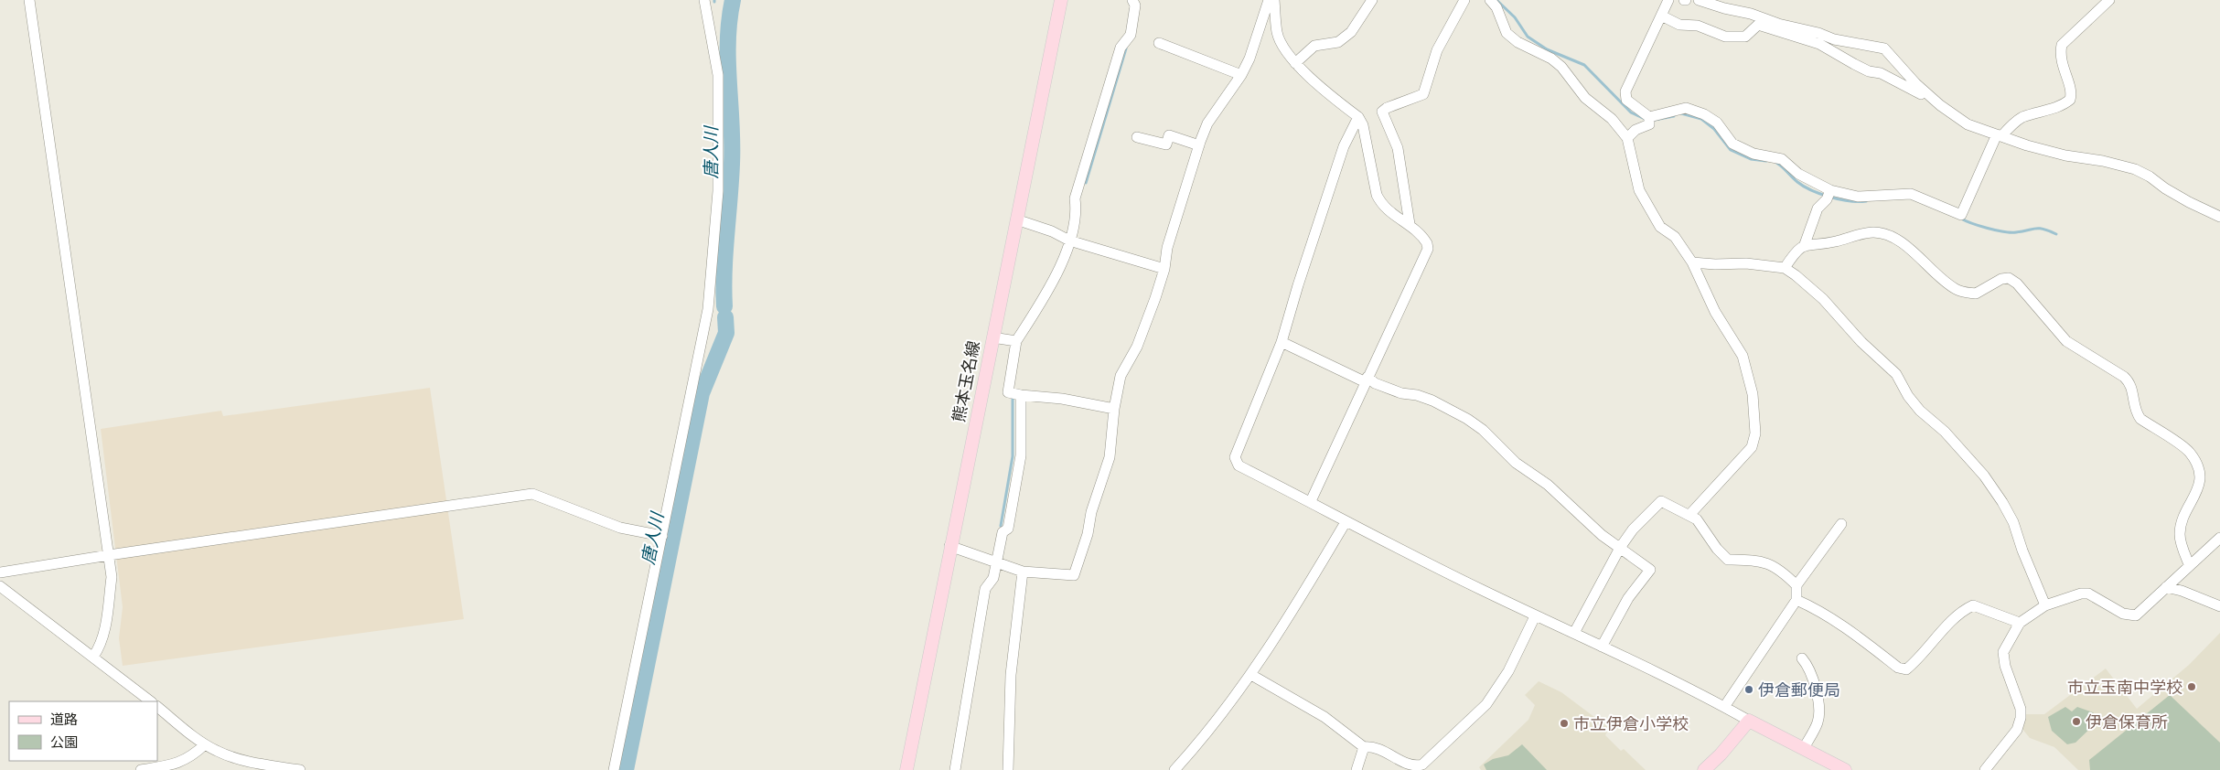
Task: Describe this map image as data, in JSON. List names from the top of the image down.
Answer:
{
  "streets": {
    "main road": ["熊本玉名線"]
  },
  "water": ["唐人川"],
  "places": [
    "市立玉南中学校",
    "伊倉郵便局",
    "伊倉保育所",
    "市立伊倉小学校"
  ],
  "legend": ["道路", "公園"]
}
